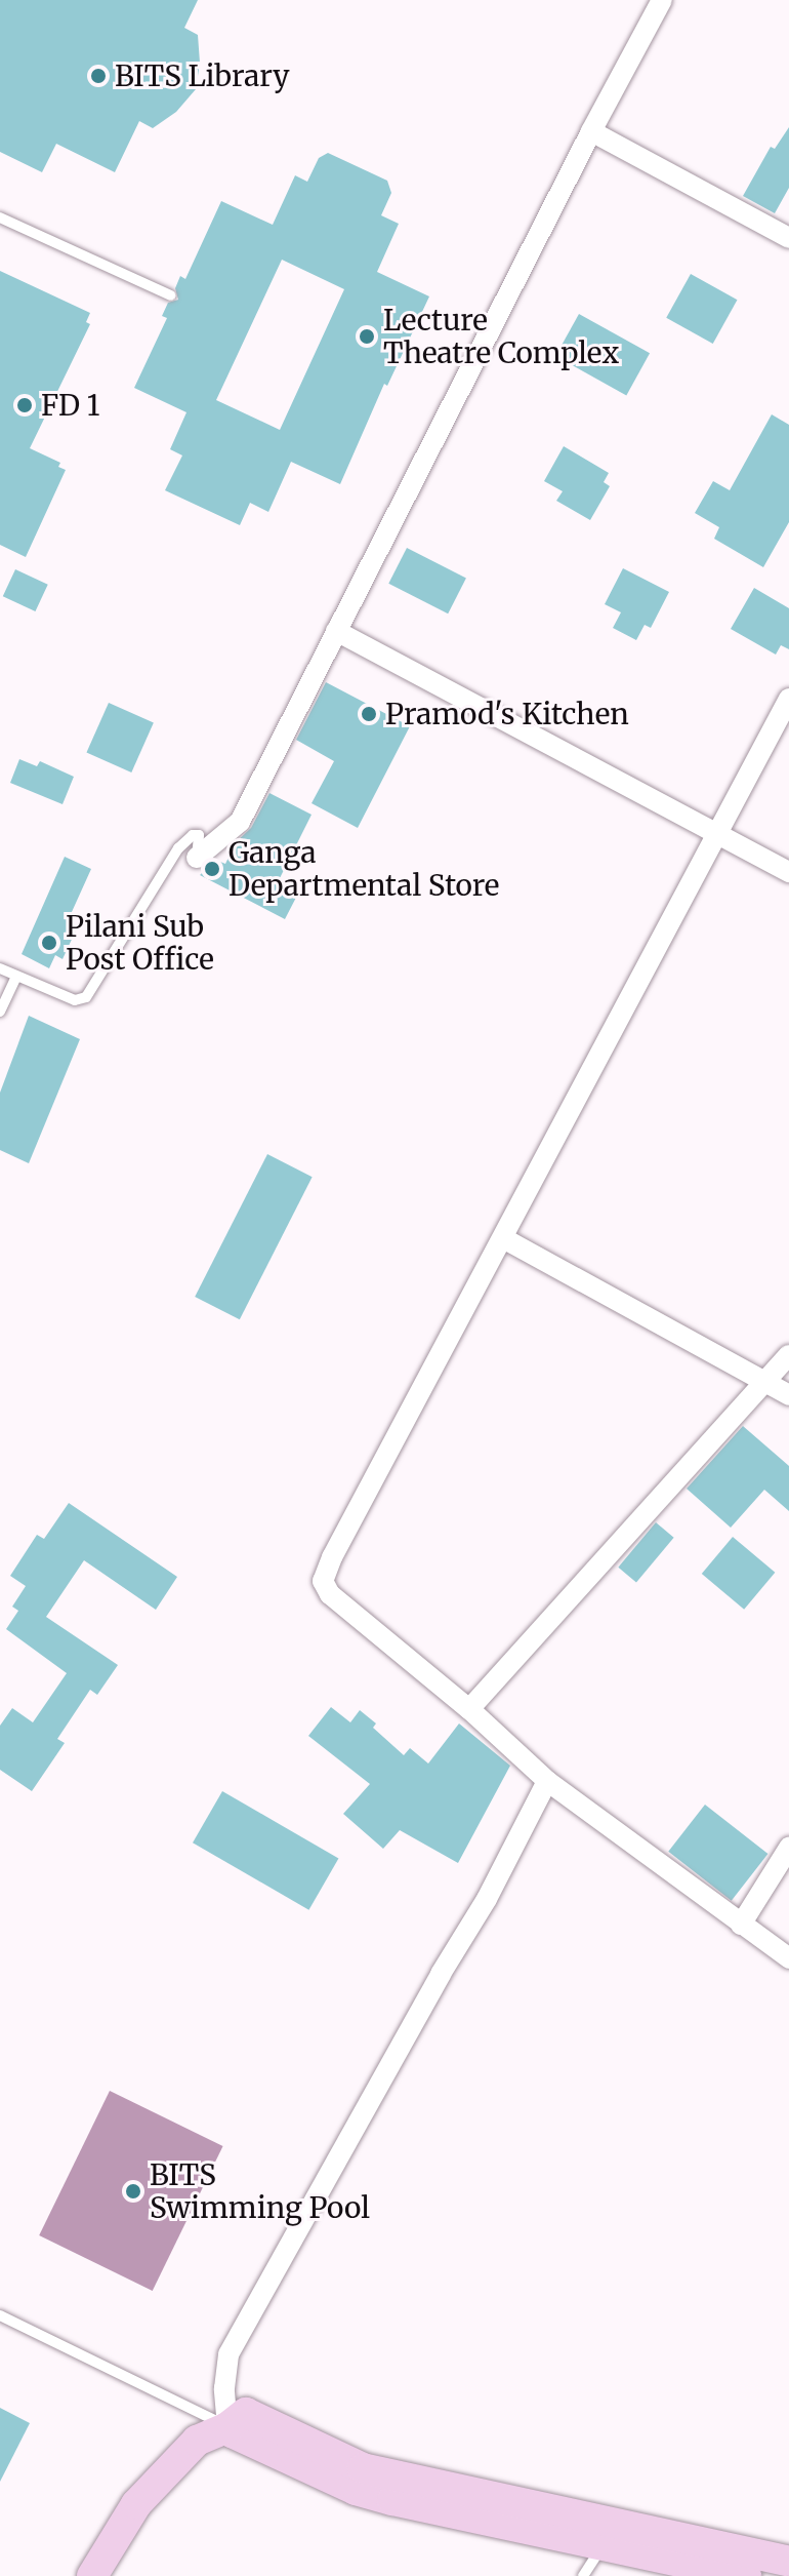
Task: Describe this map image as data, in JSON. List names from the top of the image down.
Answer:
{
  "places": [
    "BITS Library",
    "Lecture Theatre Complex",
    "FD 1",
    "Pramod's Kitchen",
    "Ganga Departmental Store",
    "Pilani Sub Post Office",
    "BITS Swimming Pool"
  ]
}
